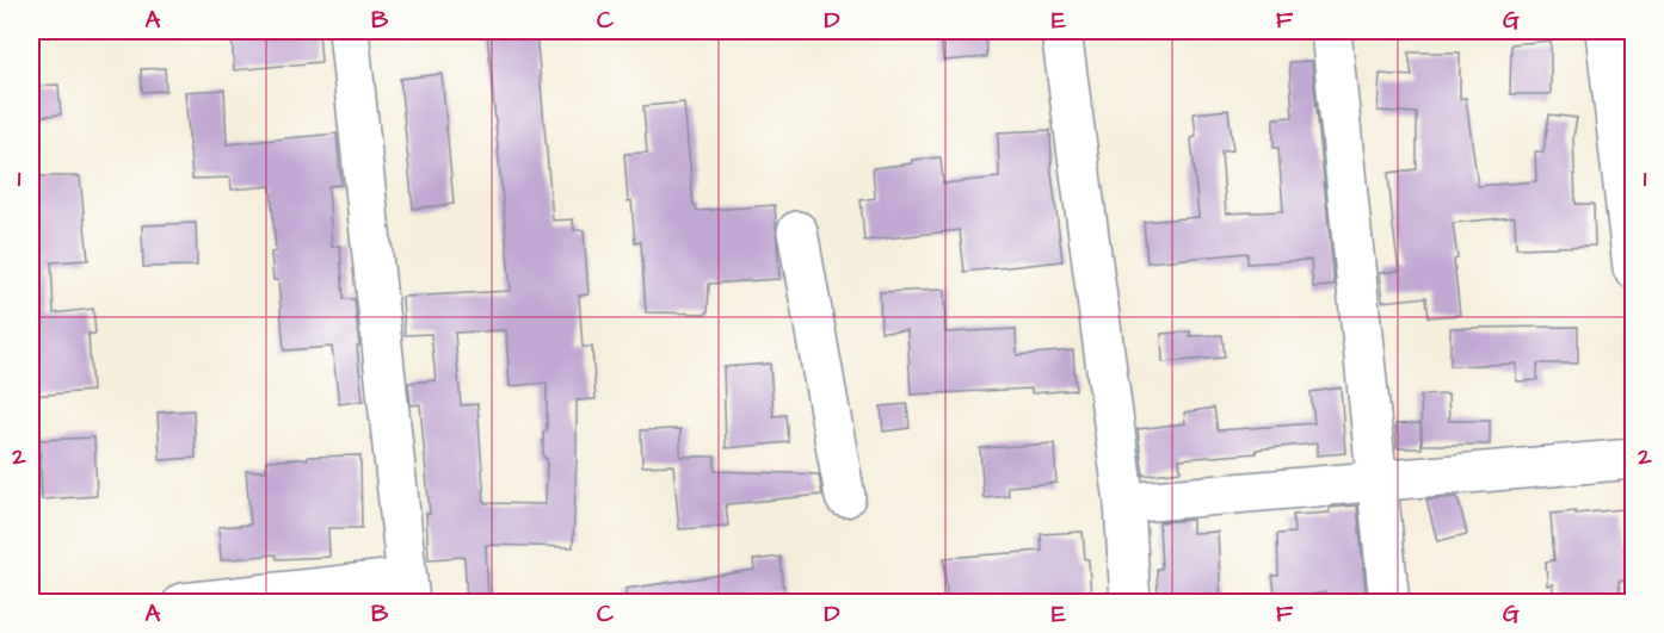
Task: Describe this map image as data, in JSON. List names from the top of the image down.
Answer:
{
  "grid": {
    "columns": [
      "A",
      "B",
      "C",
      "D",
      "E",
      "F",
      "G"
    ],
    "rows": ["1", "2"]
  }
}
